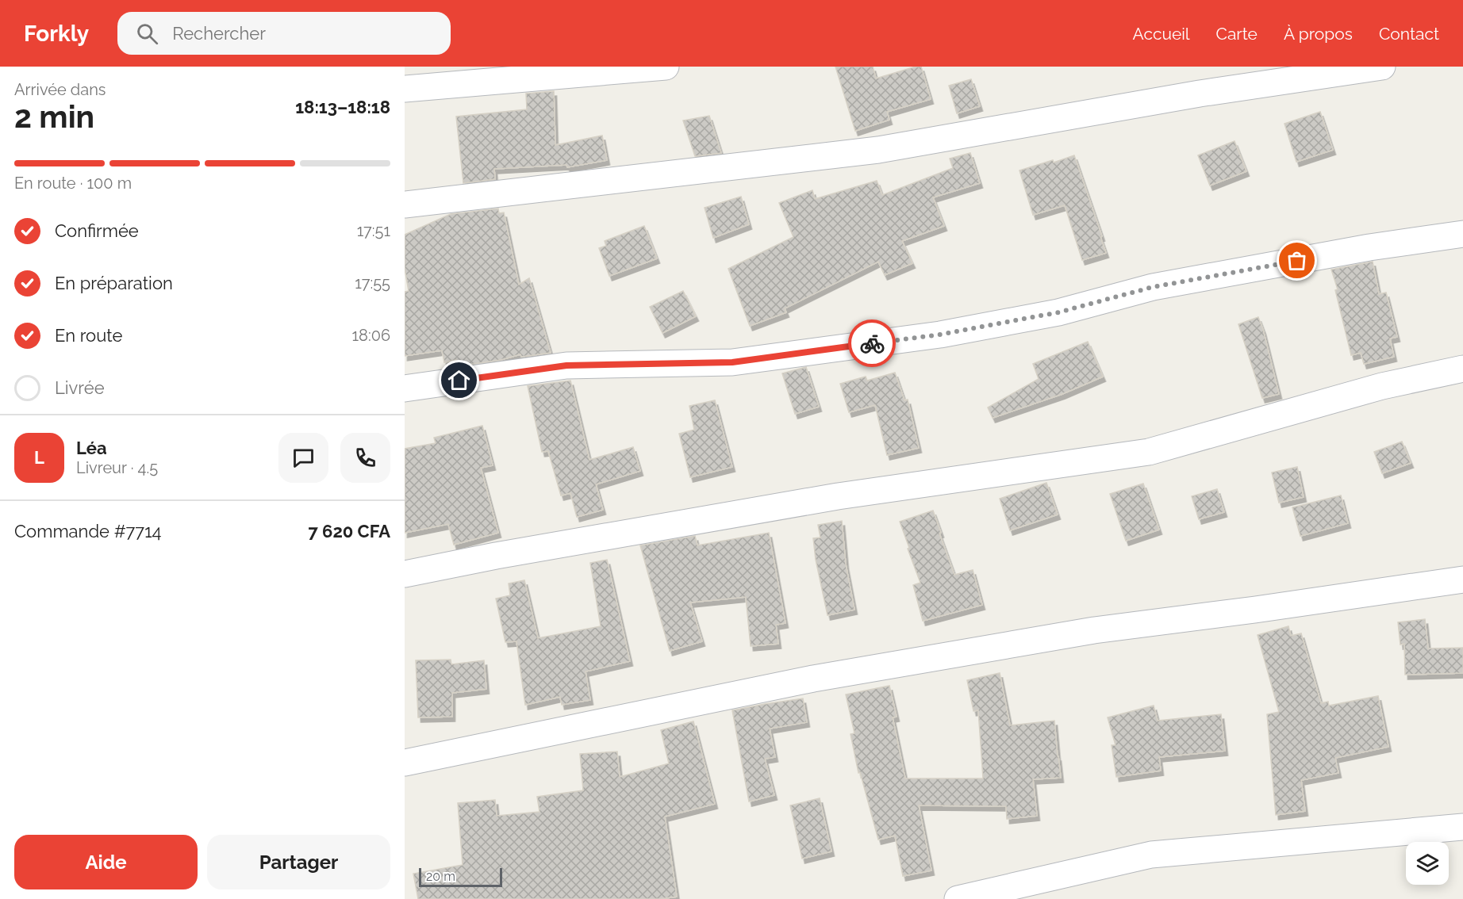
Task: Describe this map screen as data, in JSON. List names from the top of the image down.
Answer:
{
  "scale_bar": "20 m",
  "page": {
    "header": "Forkly",
    "search": "Rechercher",
    "nav": [
      "Accueil",
      "Carte",
      "À propos",
      "Contact"
    ],
    "heading": ["2 min", "Arrivée dans", "18:13–18:18"],
    "panel": [
      "Léa",
      "Livreur · 4.5",
      "Commande #7714",
      "7 620 CFA"
    ],
    "bar": "En route · 100 m",
    "list": [
      ["Confirmée", "17:51"],
      ["En préparation", "17:55"],
      ["En route", "18:06"],
      "Livrée"
    ],
    "round": "L",
    "buttons": ["Aide", "Partager"],
    "scale": "20 m"
  }
}
